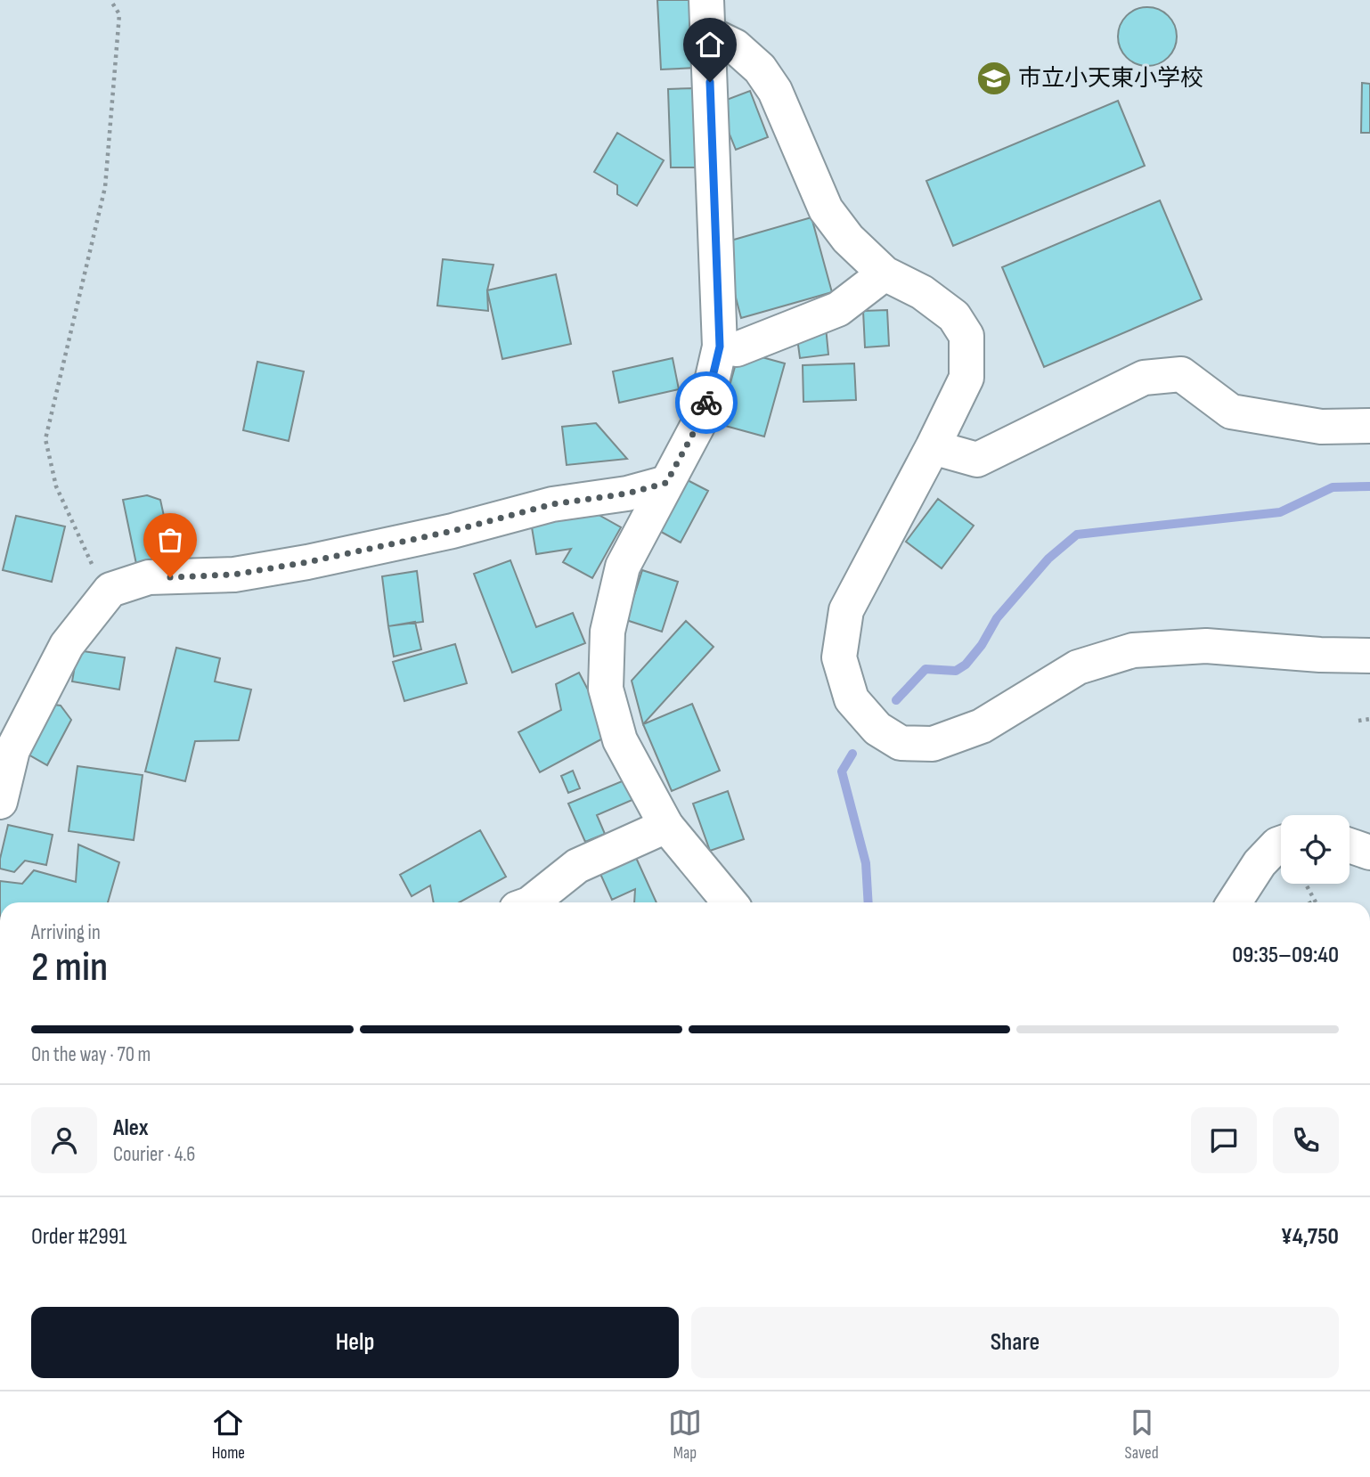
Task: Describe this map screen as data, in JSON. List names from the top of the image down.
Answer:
{
  "places": {
    "school or university": ["市立小天東小学校"]
  },
  "page": {
    "heading": ["2 min", "Arriving in", "09:35–09:40"],
    "panel": [
      "Alex",
      "Courier · 4.6",
      "Order #2991",
      "¥4,750"
    ],
    "bar": "On the way · 70 m",
    "buttons": ["Help", "Share"],
    "tabs": ["Home", "Map", "Saved"]
  }
}
